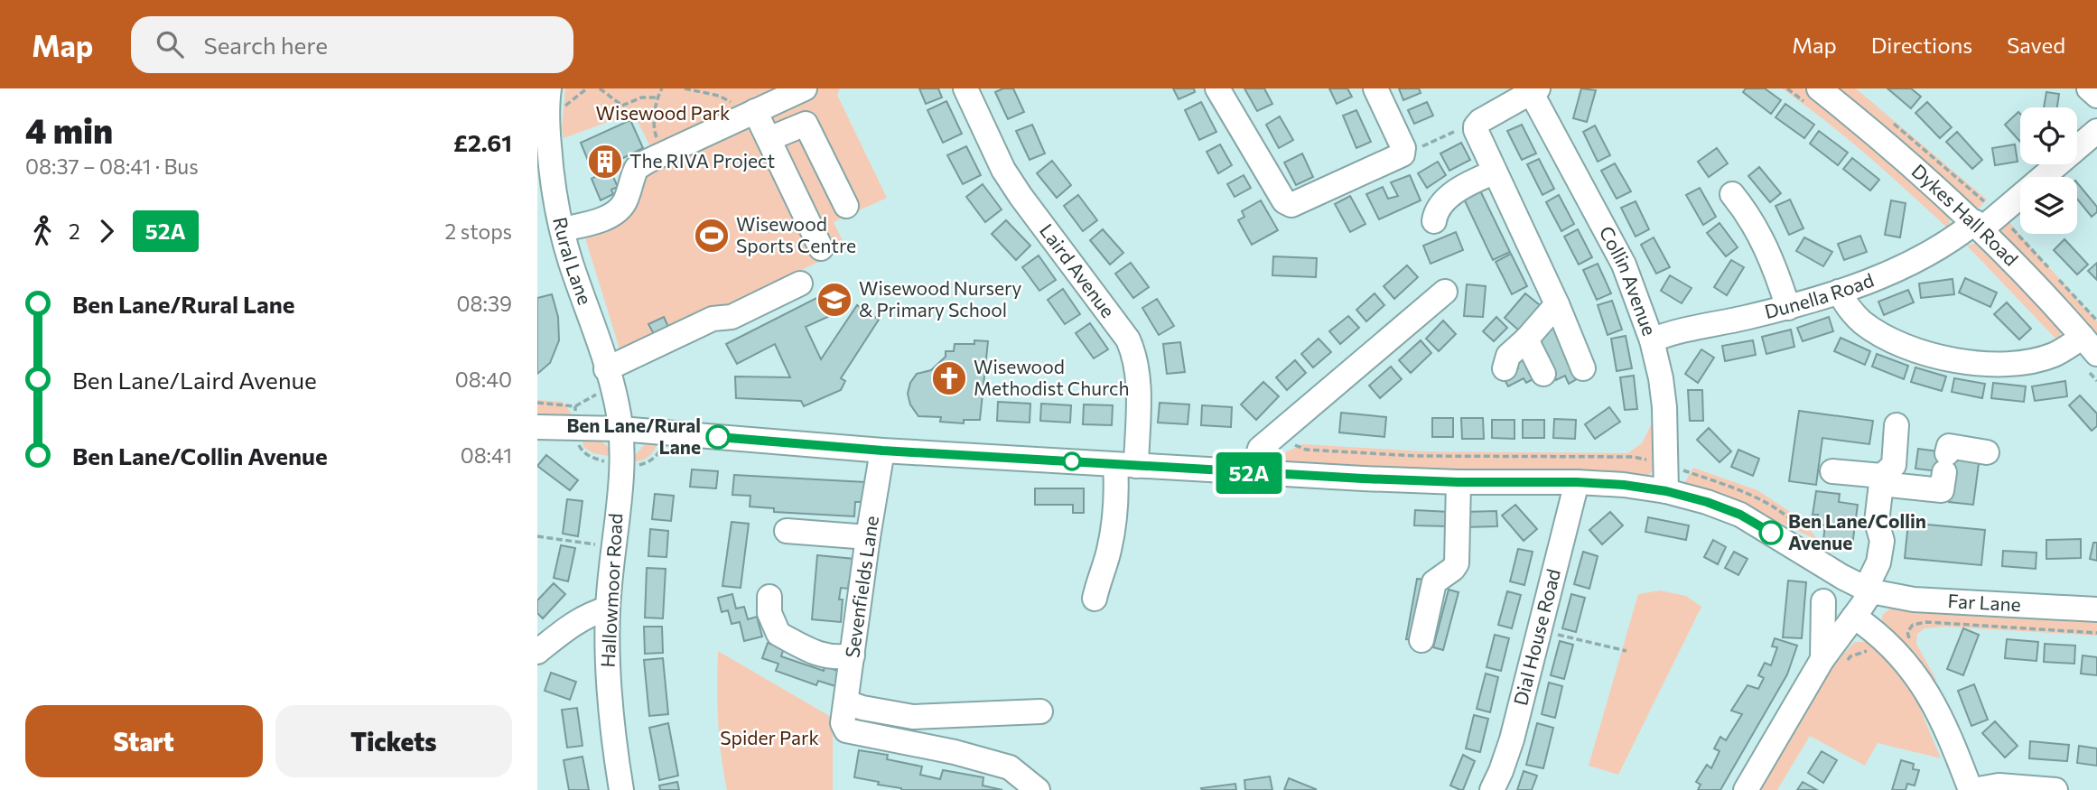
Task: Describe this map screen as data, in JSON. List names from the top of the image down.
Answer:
{
  "streets": {
    "street": [
      "Dykes Hall Road",
      "Rural Lane",
      "Laird Avenue",
      "Collin Avenue",
      "Dunella Road",
      "Sevenfields Lane",
      "Hallowmoor Road",
      "Far Lane",
      "Dial House Road"
    ]
  },
  "crossings": [
    ["Dykes Hall Road", "Dunella Road"],
    ["Rural Lane", "Hallowmoor Road"],
    ["Rural Lane", "Far Lane"],
    ["Laird Avenue", "Far Lane"],
    ["Collin Avenue", "Dunella Road"],
    ["Collin Avenue", "Far Lane"],
    ["Sevenfields Lane", "Far Lane"],
    ["Hallowmoor Road", "Far Lane"],
    ["Far Lane", "Dial House Road"]
  ],
  "parks": ["Wisewood Park", "Spider Park"],
  "places": {
    "building": ["The RIVA Project"],
    "sports": ["Wisewood Sports Centre"],
    "school or university": ["Wisewood Nursery & Primary School"],
    "church": ["Wisewood Methodist Church"],
    "other": ["Ben Lane/Rural Lane", "Ben Lane/Collin Avenue"]
  },
  "lines": ["bus line 52A"],
  "page": {
    "header": "Map",
    "search": "Search here",
    "nav": ["Map", "Directions", "Saved"],
    "heading": ["4 min", "08:37 – 08:41 · Bus", "£2.61"],
    "on_map": "52A",
    "legs": ["2", "52A", "2 stops"],
    "list": [
      {
        "name": "Ben Lane/Rural Lane",
        "value": "08:39"
      },
      {
        "name": "Ben Lane/Laird Avenue",
        "value": "08:40"
      },
      {
        "name": "Ben Lane/Collin Avenue",
        "value": "08:41"
      }
    ],
    "buttons": ["Start", "Tickets"]
  }
}
